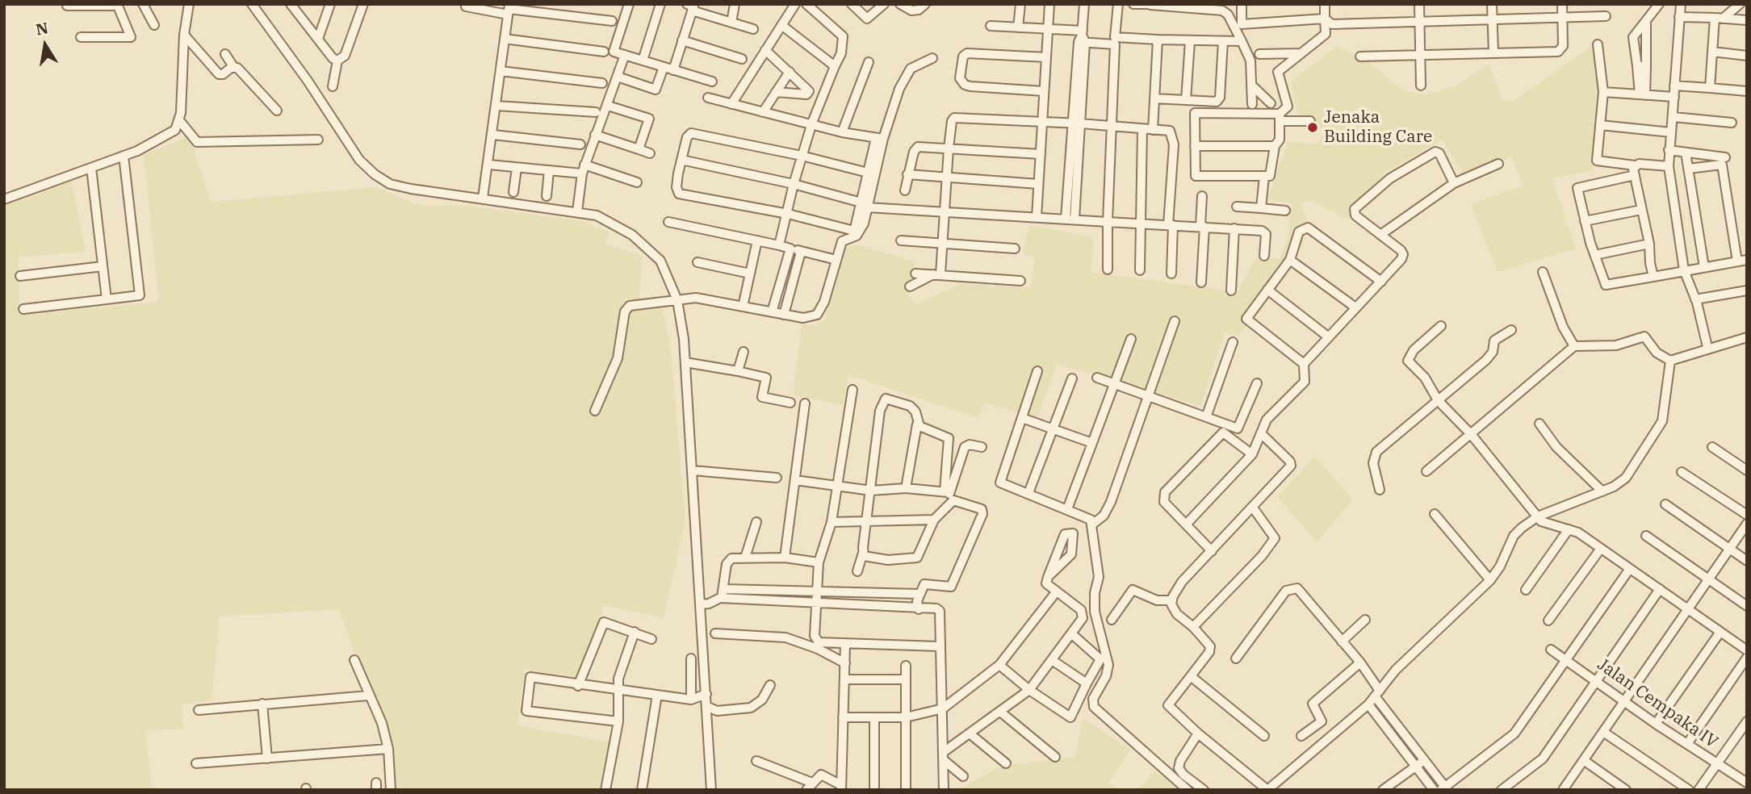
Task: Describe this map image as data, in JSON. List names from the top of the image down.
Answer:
{
  "streets": {
    "street": ["Jalan Cempaka IV"]
  },
  "places": ["Jenaka Building Care"],
  "north": "top"
}
